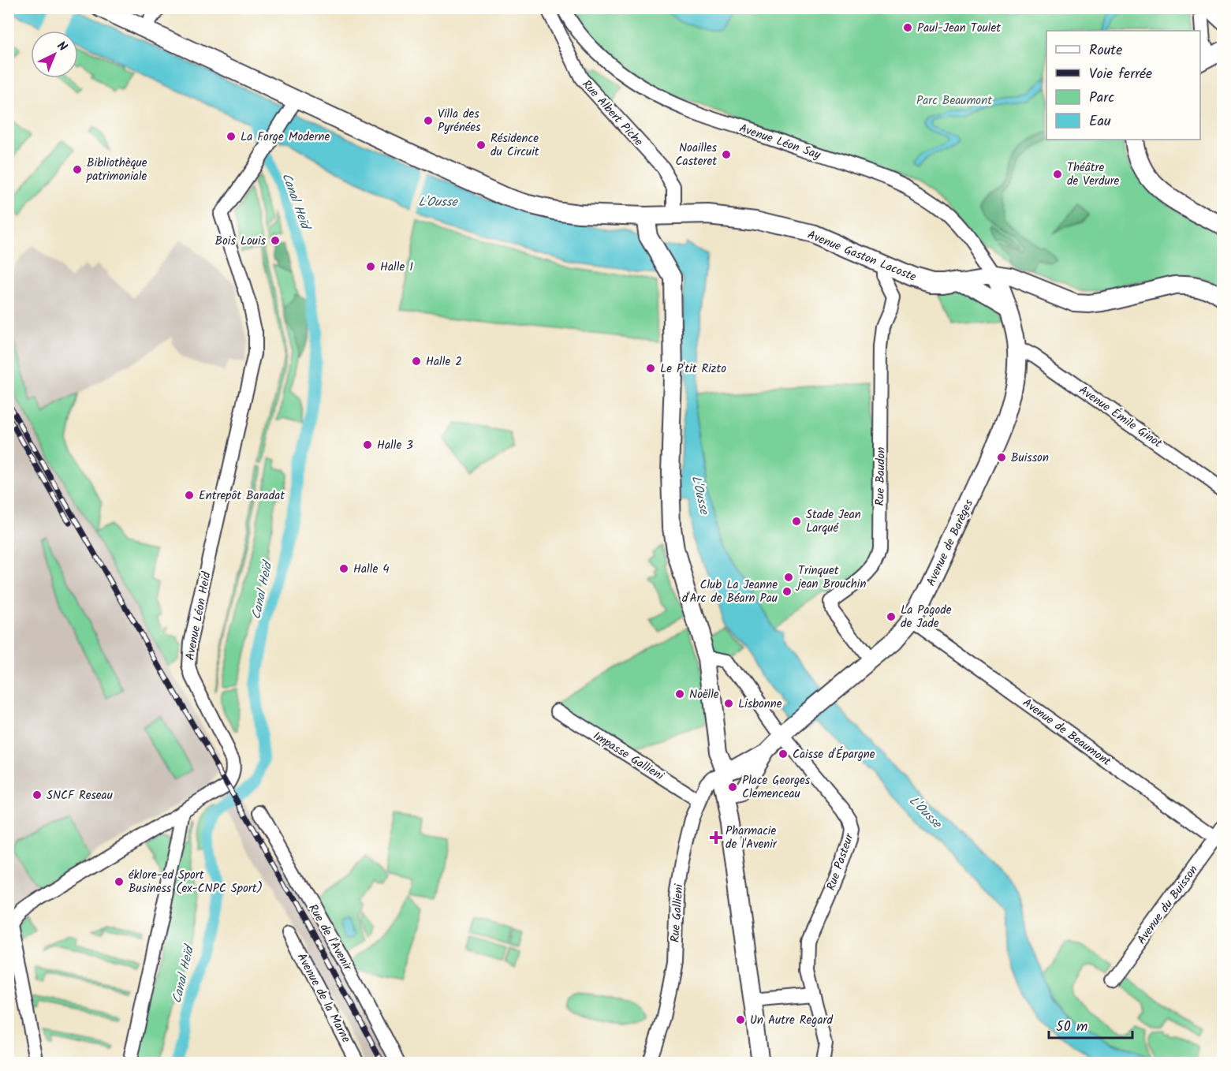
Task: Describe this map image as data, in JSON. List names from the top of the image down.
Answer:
{
  "streets": {
    "main road": ["Avenue Gaston Lacoste", "Avenue de Barèges"],
    "street": [
      "Rue Albert Piche",
      "Avenue Léon Say",
      "Avenue Émile Ginot",
      "Rue Baudon",
      "Avenue Léon Heid",
      "Avenue de Beaumont",
      "Impasse Gallieni",
      "Rue Pasteur",
      "Avenue du Buisson",
      "Rue Gallieni",
      "Rue de l'Avenir",
      "Avenue de la Marne"
    ]
  },
  "crossings": [
    ["Rue Albert Piche", "Avenue Gaston Lacoste"],
    ["Avenue Léon Say", "Avenue Gaston Lacoste"],
    ["Avenue Léon Say", "Avenue de Barèges"],
    ["Avenue Gaston Lacoste", "Rue Baudon"],
    ["Avenue Gaston Lacoste", "Avenue de Barèges"],
    ["Avenue Gaston Lacoste", "Avenue Léon Heid"],
    ["Avenue Émile Ginot", "Avenue de Barèges"],
    ["Rue Baudon", "Avenue de Barèges"],
    ["Avenue de Barèges", "Avenue de Beaumont"],
    ["Avenue de Barèges", "Rue Pasteur"],
    ["Avenue de Barèges", "Rue Gallieni"],
    ["Avenue de Beaumont", "Avenue du Buisson"],
    ["Impasse Gallieni", "Rue Gallieni"]
  ],
  "water": ["Canal Heïd", "L'Ousse"],
  "parks": ["Parc Beaumont"],
  "places": {
    "other": [
      "Paul-Jean Toulet",
      "Villa des Pyrénées",
      "La Forge Moderne",
      "Résidence du Circuit",
      "Noailles Casteret",
      "Bibliothèque patrimoniale",
      "Théâtre de Verdure",
      "Bois Louis",
      "Halle 1",
      "Halle 2",
      "Le P'tit Rizto",
      "Halle 3",
      "Buisson",
      "Entrepôt Baradat",
      "Stade Jean Larqué",
      "Halle 4",
      "Trinquet jean Brouchin",
      "Club La Jeanne d'Arc de Béarn Pau",
      "La Pagode de Jade",
      "Noëlle",
      "Lisbonne",
      "Caisse d'Épargne",
      "Place Georges Clemenceau",
      "SNCF Reseau",
      "éklore-ed Sport Business (ex-CNPC Sport)",
      "Un Autre Regard"
    ],
    "health": ["Pharmacie de l'Avenir"]
  },
  "legend": [
    "Route",
    "Voie ferrée",
    "Parc",
    "Eau"
  ],
  "scale_bar": "50 m",
  "north": "top right"
}
